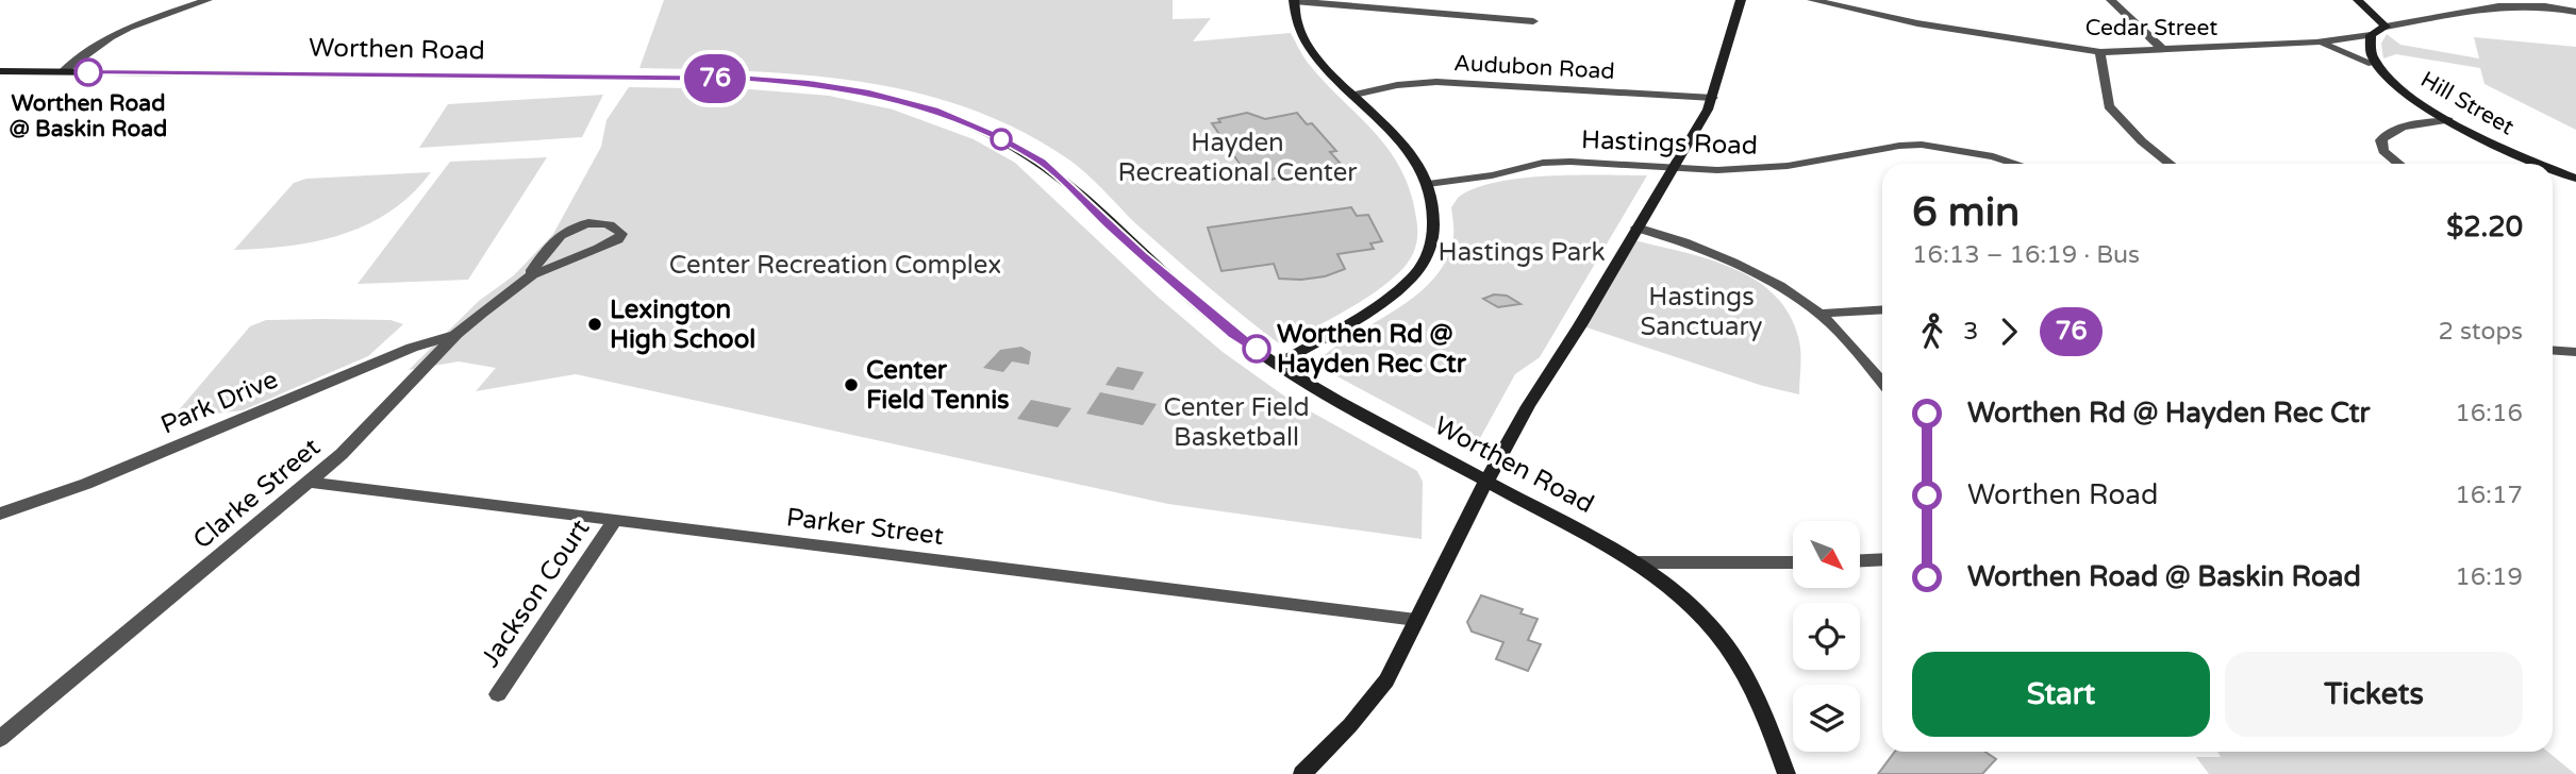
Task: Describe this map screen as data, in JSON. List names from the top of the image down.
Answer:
{
  "streets": {
    "main road": ["Cedar Street", "Worthen Road", "Hill Street"],
    "street": [
      "Audubon Road",
      "Hastings Road",
      "Park Drive",
      "Clarke Street",
      "Parker Street",
      "Jackson Court"
    ]
  },
  "crossings": [
    ["Cedar Street", "Hill Street"],
    ["Park Drive", "Clarke Street"],
    ["Clarke Street", "Parker Street"],
    ["Parker Street", "Jackson Court"]
  ],
  "parks": [
    "Hayden Recreational Center",
    "Hastings Park",
    "Center Recreation Complex",
    "Hastings Sanctuary",
    "Center Field Basketball"
  ],
  "places": [
    "Worthen Road @ Baskin Road",
    "Lexington High School",
    "Worthen Rd @ Hayden Rec Ctr",
    "Center Field Tennis"
  ],
  "lines": ["bus line 76"],
  "north": "bottom right",
  "page": {
    "on_map": "76",
    "heading": ["6 min", "16:13 – 16:19 · Bus", "$2.20"],
    "legs": ["3", "76", "2 stops"],
    "list": [
      {
        "name": "Worthen Rd @ Hayden Rec Ctr",
        "value": "16:16"
      },
      {
        "name": "Worthen Road",
        "value": "16:17"
      },
      {
        "name": "Worthen Road @ Baskin Road",
        "value": "16:19"
      }
    ],
    "buttons": ["Start", "Tickets"]
  }
}
